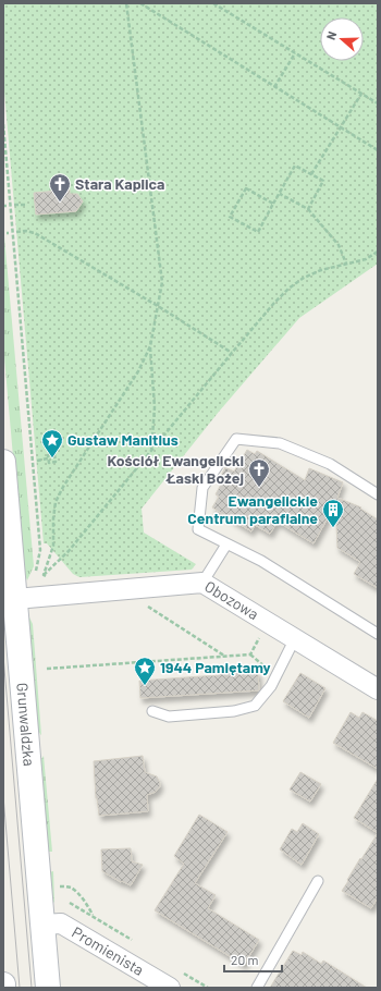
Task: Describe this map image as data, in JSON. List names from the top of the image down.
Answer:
{
  "streets": {
    "street": ["Obozowa", "Grunwaldzka", "Promienista"]
  },
  "crossings": [
    ["Obozowa", "Grunwaldzka"],
    ["Grunwaldzka", "Promienista"]
  ],
  "places": {
    "church": ["Stara Kaplica", "Kościół Ewangelicki Łaski Bożej"],
    "place": ["Gustaw Manitius", "1944 Pamiętamy"],
    "building": ["Ewangelickie Centrum parafialne"]
  },
  "scale_bar": "20 m",
  "north": "left"
}
